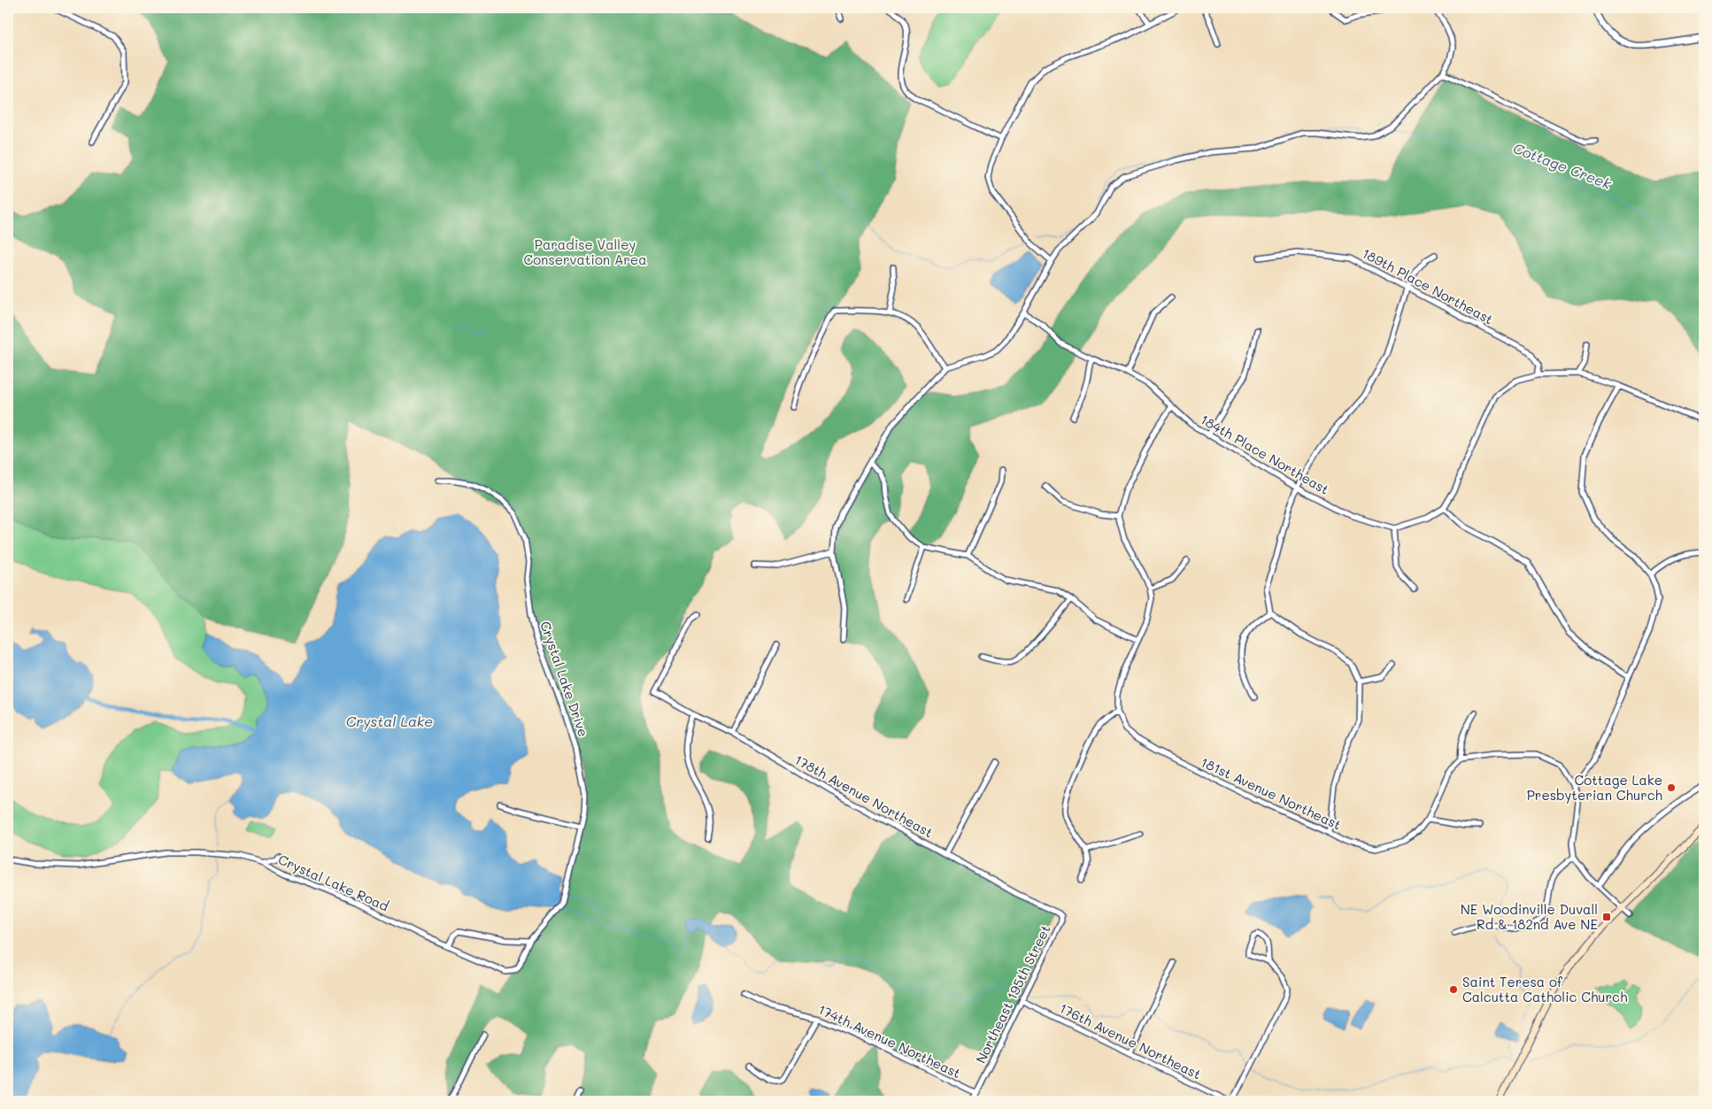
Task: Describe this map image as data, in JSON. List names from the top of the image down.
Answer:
{
  "streets": {
    "street": [
      "189th Place Northeast",
      "184th Place Northeast",
      "Crystal Lake Drive",
      "181st Avenue Northeast",
      "178th Avenue Northeast",
      "Crystal Lake Road",
      "Northeast 195th Street",
      "174th Avenue Northeast",
      "176th Avenue Northeast"
    ]
  },
  "crossings": [
    ["Crystal Lake Drive", "Crystal Lake Road"],
    ["178th Avenue Northeast", "Northeast 195th Street"],
    ["Northeast 195th Street", "174th Avenue Northeast"],
    ["Northeast 195th Street", "176th Avenue Northeast"]
  ],
  "water": ["Cottage Creek", "Crystal Lake"],
  "parks": ["Paradise Valley Conservation Area"],
  "places": {
    "other": ["Cottage Lake Presbyterian Church", "Saint Teresa of Calcutta Catholic Church"],
    "transit": ["NE Woodinville Duvall Rd & 182nd Ave NE"]
  }
}
